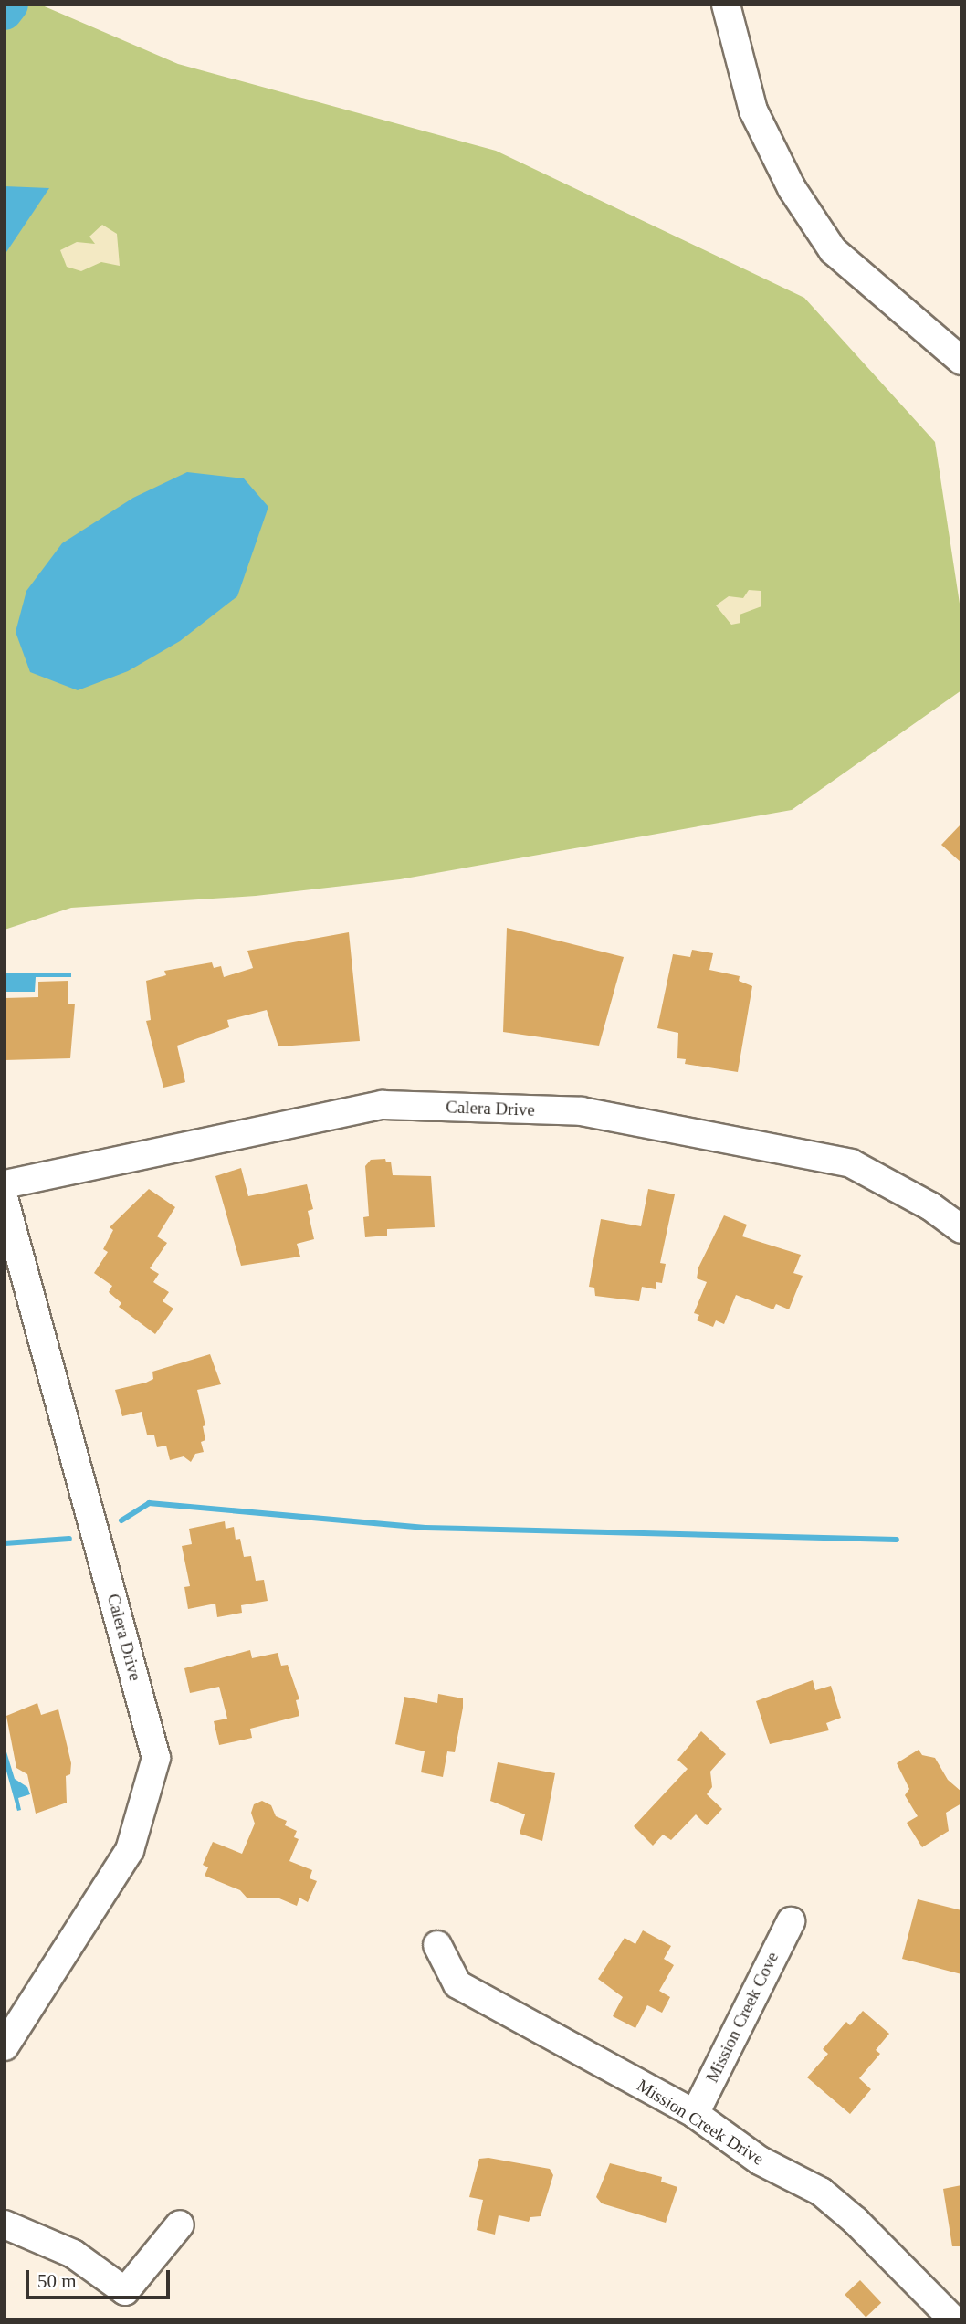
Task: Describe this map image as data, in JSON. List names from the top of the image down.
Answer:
{
  "streets": {
    "street": ["Calera Drive", "Mission Creek Cove", "Mission Creek Drive"]
  },
  "crossings": [
    ["Mission Creek Cove", "Mission Creek Drive"]
  ],
  "scale_bar": "50 m"
}
